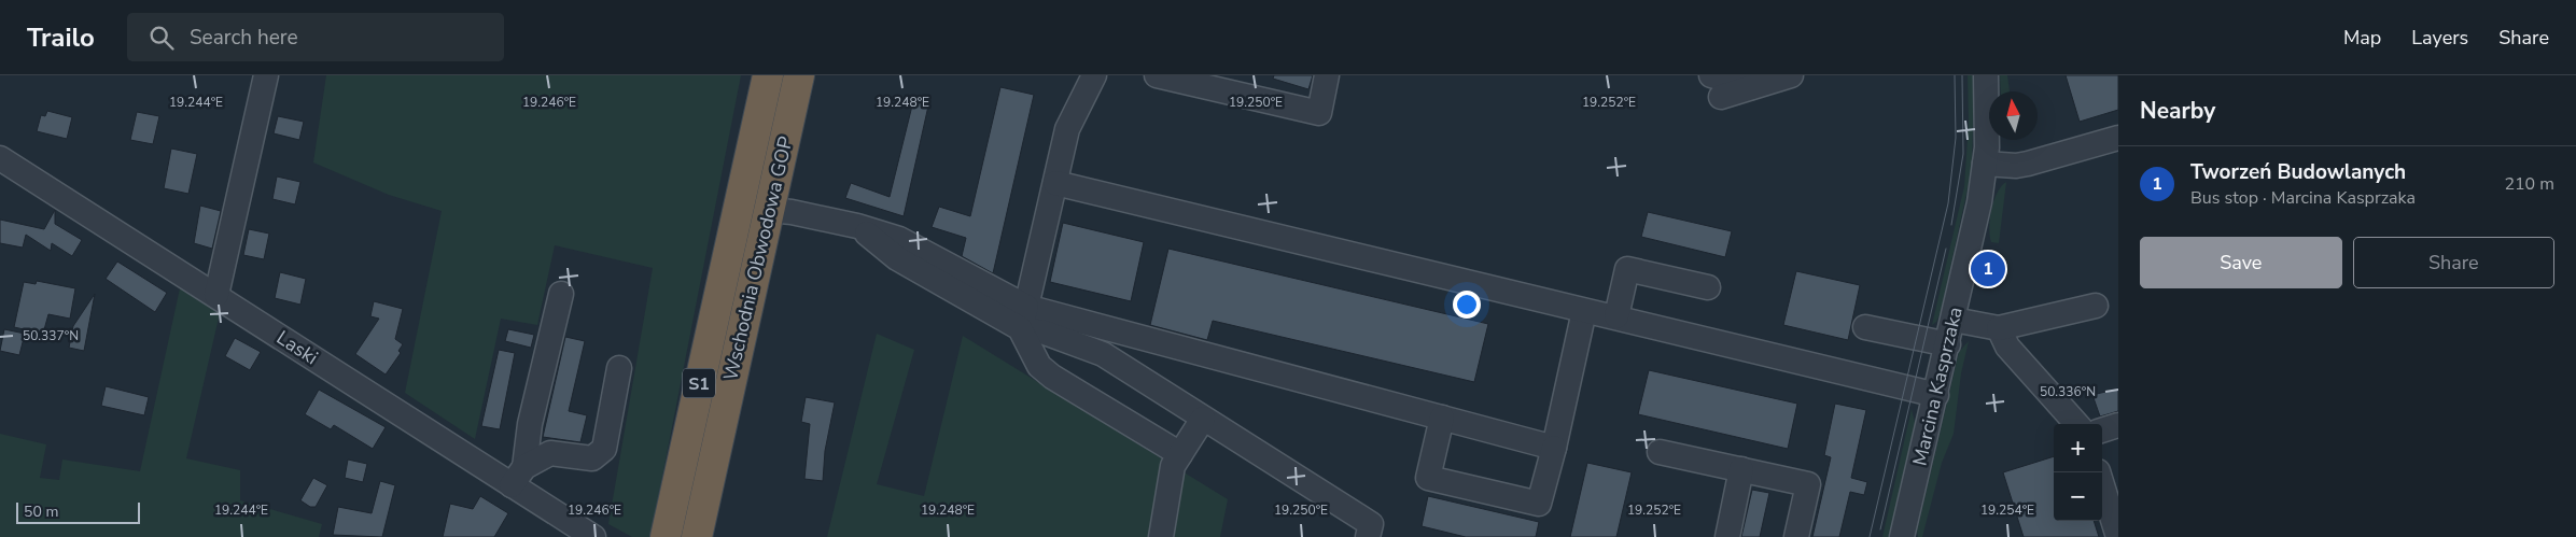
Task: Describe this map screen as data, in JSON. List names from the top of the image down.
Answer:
{
  "streets": {
    "highway": ["Wschodnia Obwodowa GOP", "S1"],
    "street": ["Laski", "Marcina Kasprzaka"]
  },
  "scale_bar": "50 m",
  "north": "top",
  "page": {
    "header": "Trailo",
    "search": "Search here",
    "nav": ["Map", "Layers", "Share"],
    "heading": "Nearby",
    "list": [
      {
        "mark": "1",
        "name": "Tworzeń Budowlanych",
        "note": "Bus stop · Marcina Kasprzaka",
        "value": "210 m"
      }
    ],
    "buttons": ["Save", "Share"],
    "pins": "1",
    "map_buttons": ["+", "−"],
    "scale": "50 m"
  },
  "coordinates": [
    "19.244°E",
    "19.246°E",
    "19.248°E",
    "19.250°E",
    "19.252°E",
    "50.337°N",
    "50.336°N",
    "19.254°E"
  ]
}
